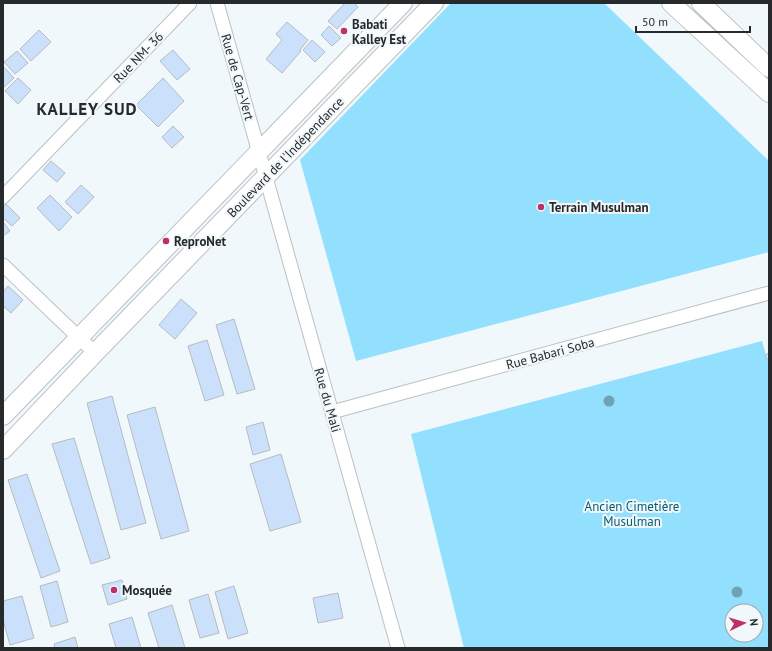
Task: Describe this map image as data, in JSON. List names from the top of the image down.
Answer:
{
  "streets": {
    "main road": ["Boulevard de l'Indépendance"],
    "street": [
      "Rue NM- 36",
      "Rue de Cap-Vert",
      "Rue Babari Soba",
      "Rue du Mali"
    ]
  },
  "crossings": [
    ["Rue de Cap-Vert", "Boulevard de l'Indépendance"],
    ["Rue de Cap-Vert", "Rue du Mali"],
    ["Boulevard de l'Indépendance", "Rue du Mali"],
    ["Rue Babari Soba", "Rue du Mali"]
  ],
  "districts": ["KALLEY SUD"],
  "parks": ["Ancien Cimetière Musulman"],
  "places": [
    "Babati Kalley Est",
    "Terrain Musulman",
    "ReproNet",
    "Mosquée"
  ],
  "scale_bar": "50 m",
  "north": "right"
}
